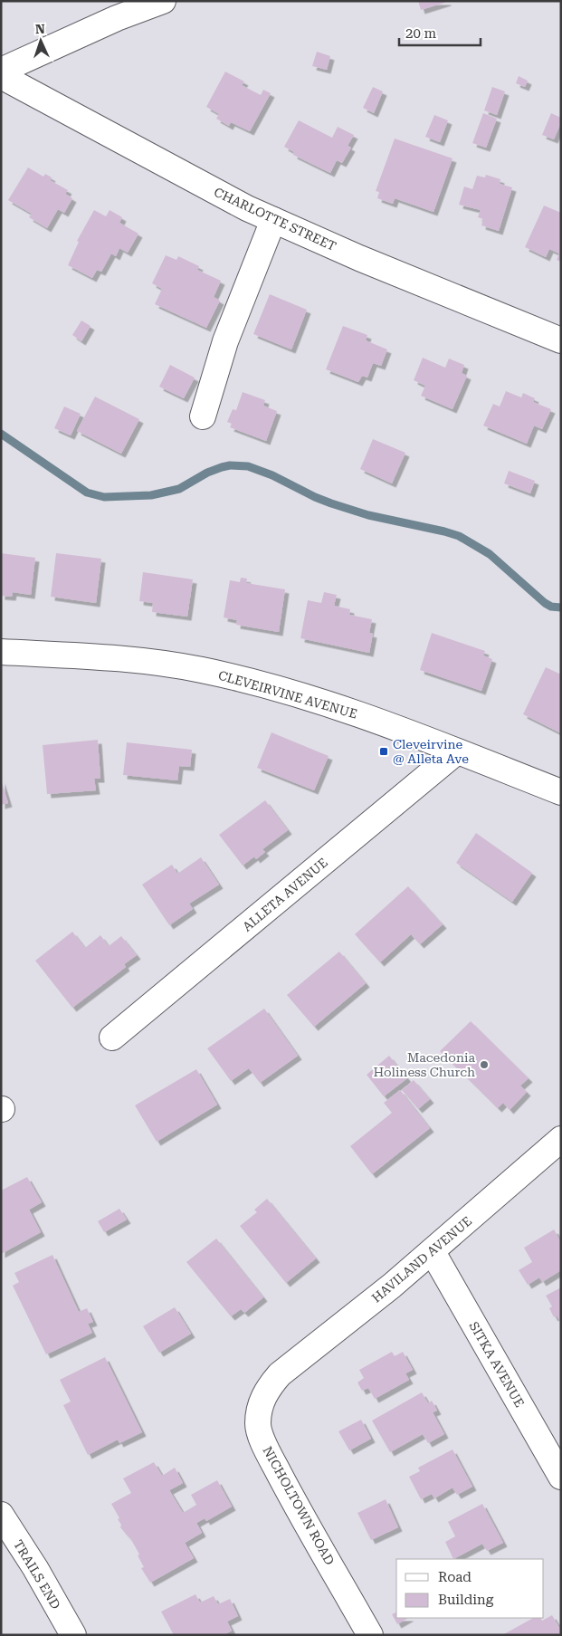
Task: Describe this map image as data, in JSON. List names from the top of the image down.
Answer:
{
  "streets": {
    "street": [
      "CHARLOTTE STREET",
      "CLEVEIRVINE AVENUE",
      "ALLETA AVENUE",
      "HAVILAND AVENUE",
      "SITKA AVENUE",
      "NICHOLTOWN ROAD",
      "TRAILS END"
    ]
  },
  "crossings": [
    ["CLEVEIRVINE AVENUE", "ALLETA AVENUE"],
    ["HAVILAND AVENUE", "SITKA AVENUE"],
    ["HAVILAND AVENUE", "NICHOLTOWN ROAD"]
  ],
  "places": {
    "transit": ["Cleveirvine @ Alleta Ave"],
    "other": ["Macedonia Holiness Church"]
  },
  "legend": ["Road", "Building"],
  "scale_bar": "20 m",
  "north": "top"
}
